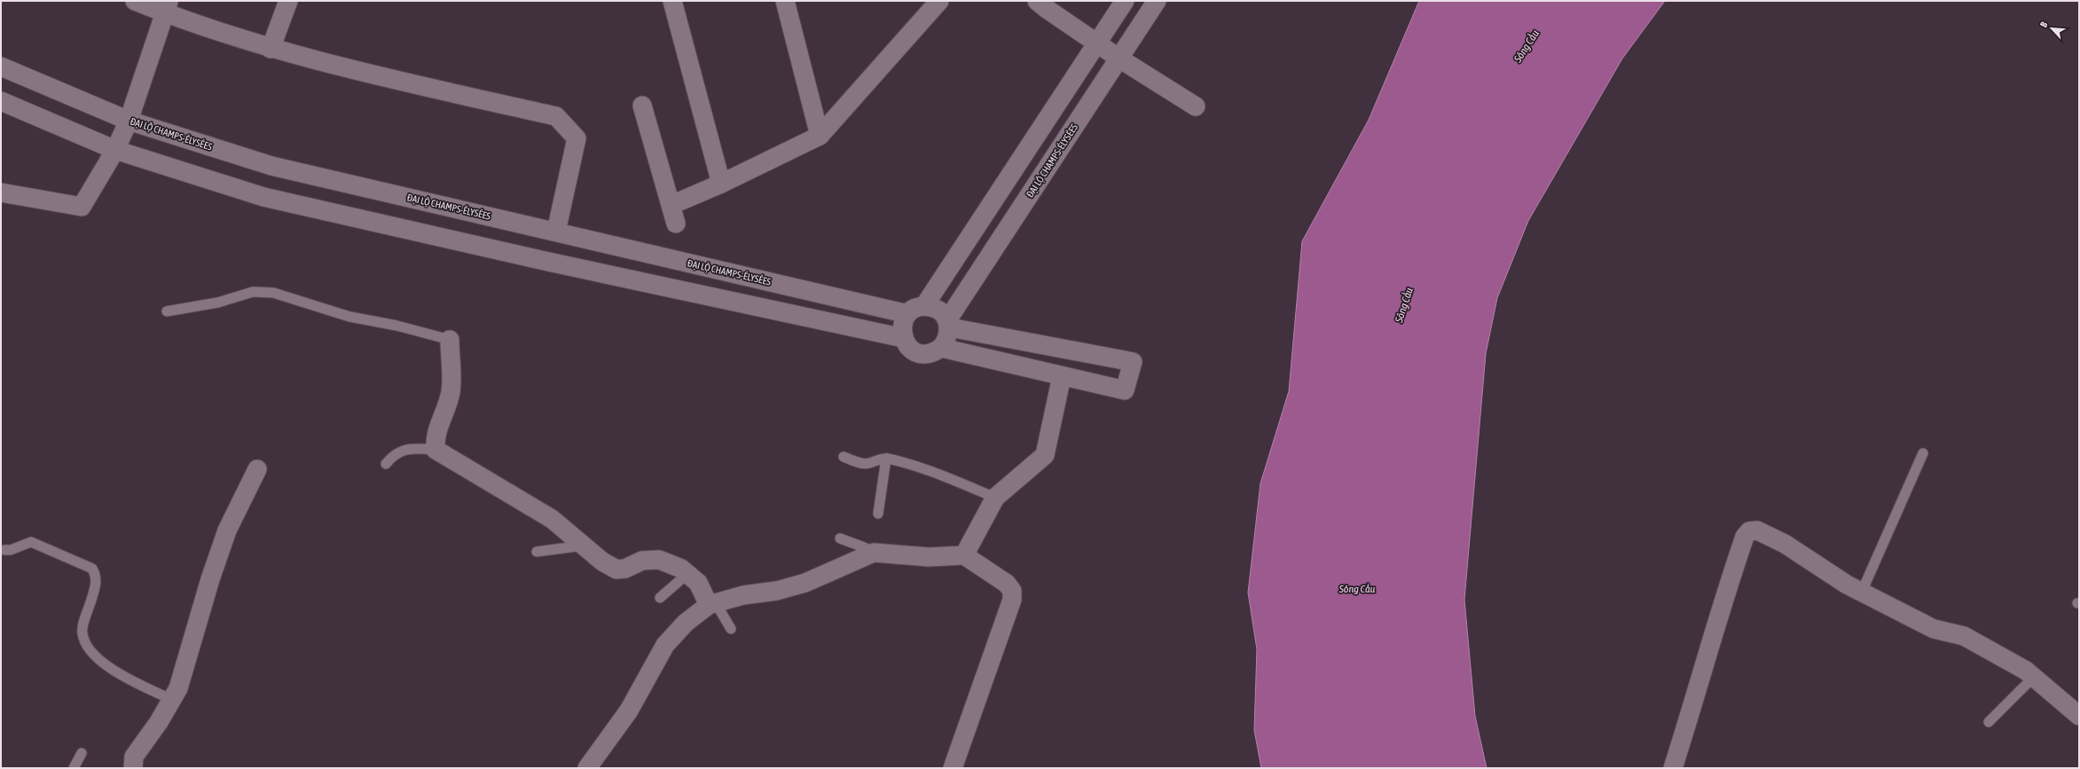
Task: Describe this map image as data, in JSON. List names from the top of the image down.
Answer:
{
  "streets": {
    "street": ["ĐẠI LỘ CHAMPS-ÉLYSÉES"]
  },
  "water": ["Sông Cầu"],
  "north": "top left"
}
